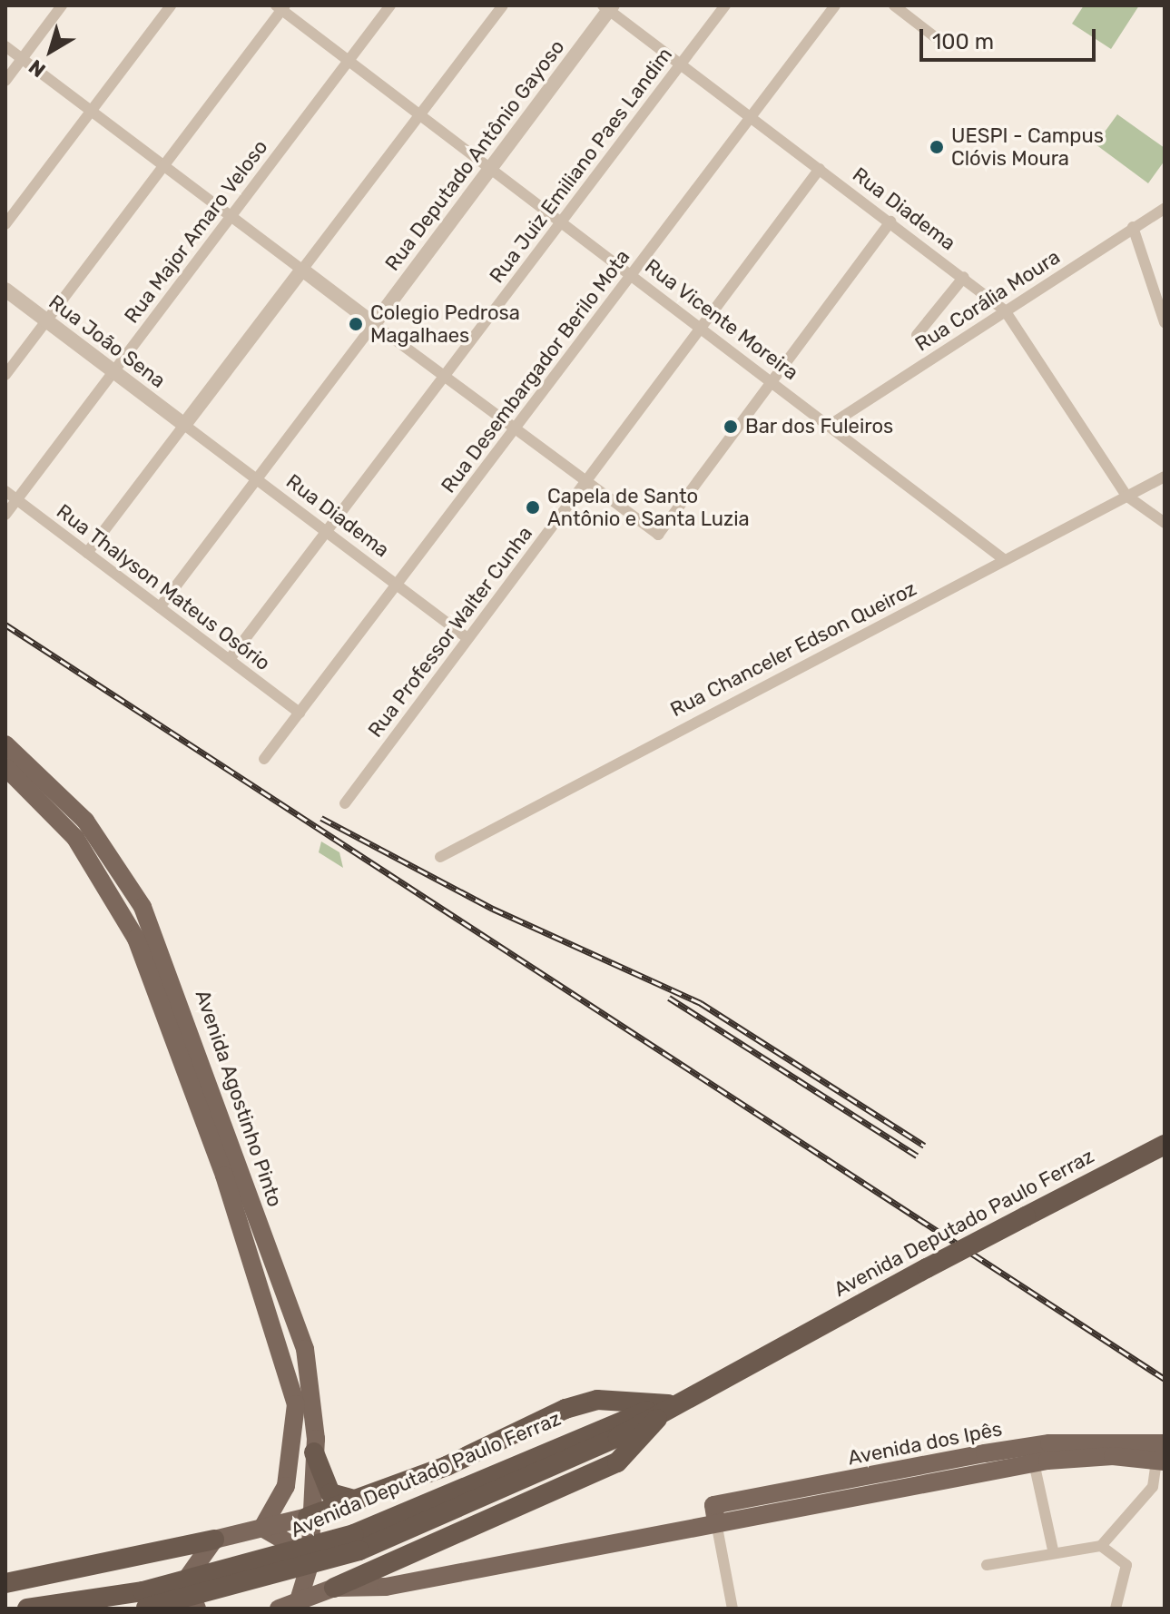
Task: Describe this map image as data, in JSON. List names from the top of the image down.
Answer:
{
  "streets": {
    "highway": ["Avenida Deputado Paulo Ferraz"],
    "main road": ["Avenida Agostinho Pinto", "Avenida dos Ipês"],
    "street": [
      "Rua Deputado Antônio Gayoso",
      "Rua Juiz Emiliano Paes Landim",
      "Rua Diadema",
      "Rua Major Amaro Veloso",
      "Rua Corália Moura",
      "Rua Vicente Moreira",
      "Rua João Sena",
      "Rua Desembargador Berilo Mota",
      "Rua Thalyson Mateus Osório",
      "Rua Professor Walter Cunha",
      "Rua Chanceler Edson Queiroz"
    ]
  },
  "crossings": [
    ["Rua Deputado Antônio Gayoso", "Rua Diadema"],
    ["Rua Deputado Antônio Gayoso", "Rua Vicente Moreira"],
    ["Rua Deputado Antônio Gayoso", "Rua Thalyson Mateus Osório"],
    ["Rua Juiz Emiliano Paes Landim", "Rua Diadema"],
    ["Rua Juiz Emiliano Paes Landim", "Rua Vicente Moreira"],
    ["Rua Juiz Emiliano Paes Landim", "Rua Thalyson Mateus Osório"],
    ["Rua Diadema", "Rua Corália Moura"],
    ["Rua Diadema", "Rua João Sena"],
    ["Rua Diadema", "Rua Desembargador Berilo Mota"],
    ["Rua Diadema", "Rua Professor Walter Cunha"],
    ["Rua Diadema", "Rua Chanceler Edson Queiroz"],
    ["Rua Major Amaro Veloso", "Rua Vicente Moreira"],
    ["Rua Major Amaro Veloso", "Rua João Sena"],
    ["Rua Major Amaro Veloso", "Rua Thalyson Mateus Osório"],
    ["Rua Corália Moura", "Rua Vicente Moreira"],
    ["Rua Vicente Moreira", "Rua Desembargador Berilo Mota"],
    ["Rua Vicente Moreira", "Rua Professor Walter Cunha"],
    ["Rua Vicente Moreira", "Rua Chanceler Edson Queiroz"],
    ["Rua Desembargador Berilo Mota", "Rua Thalyson Mateus Osório"],
    ["Avenida Agostinho Pinto", "Avenida dos Ipês"]
  ],
  "places": [
    "UESPI - Campus Clóvis Moura",
    "Colegio Pedrosa Magalhaes",
    "Bar dos Fuleiros",
    "Capela de Santo Antônio e Santa Luzia"
  ],
  "scale_bar": "100 m",
  "north": "bottom left"
}
